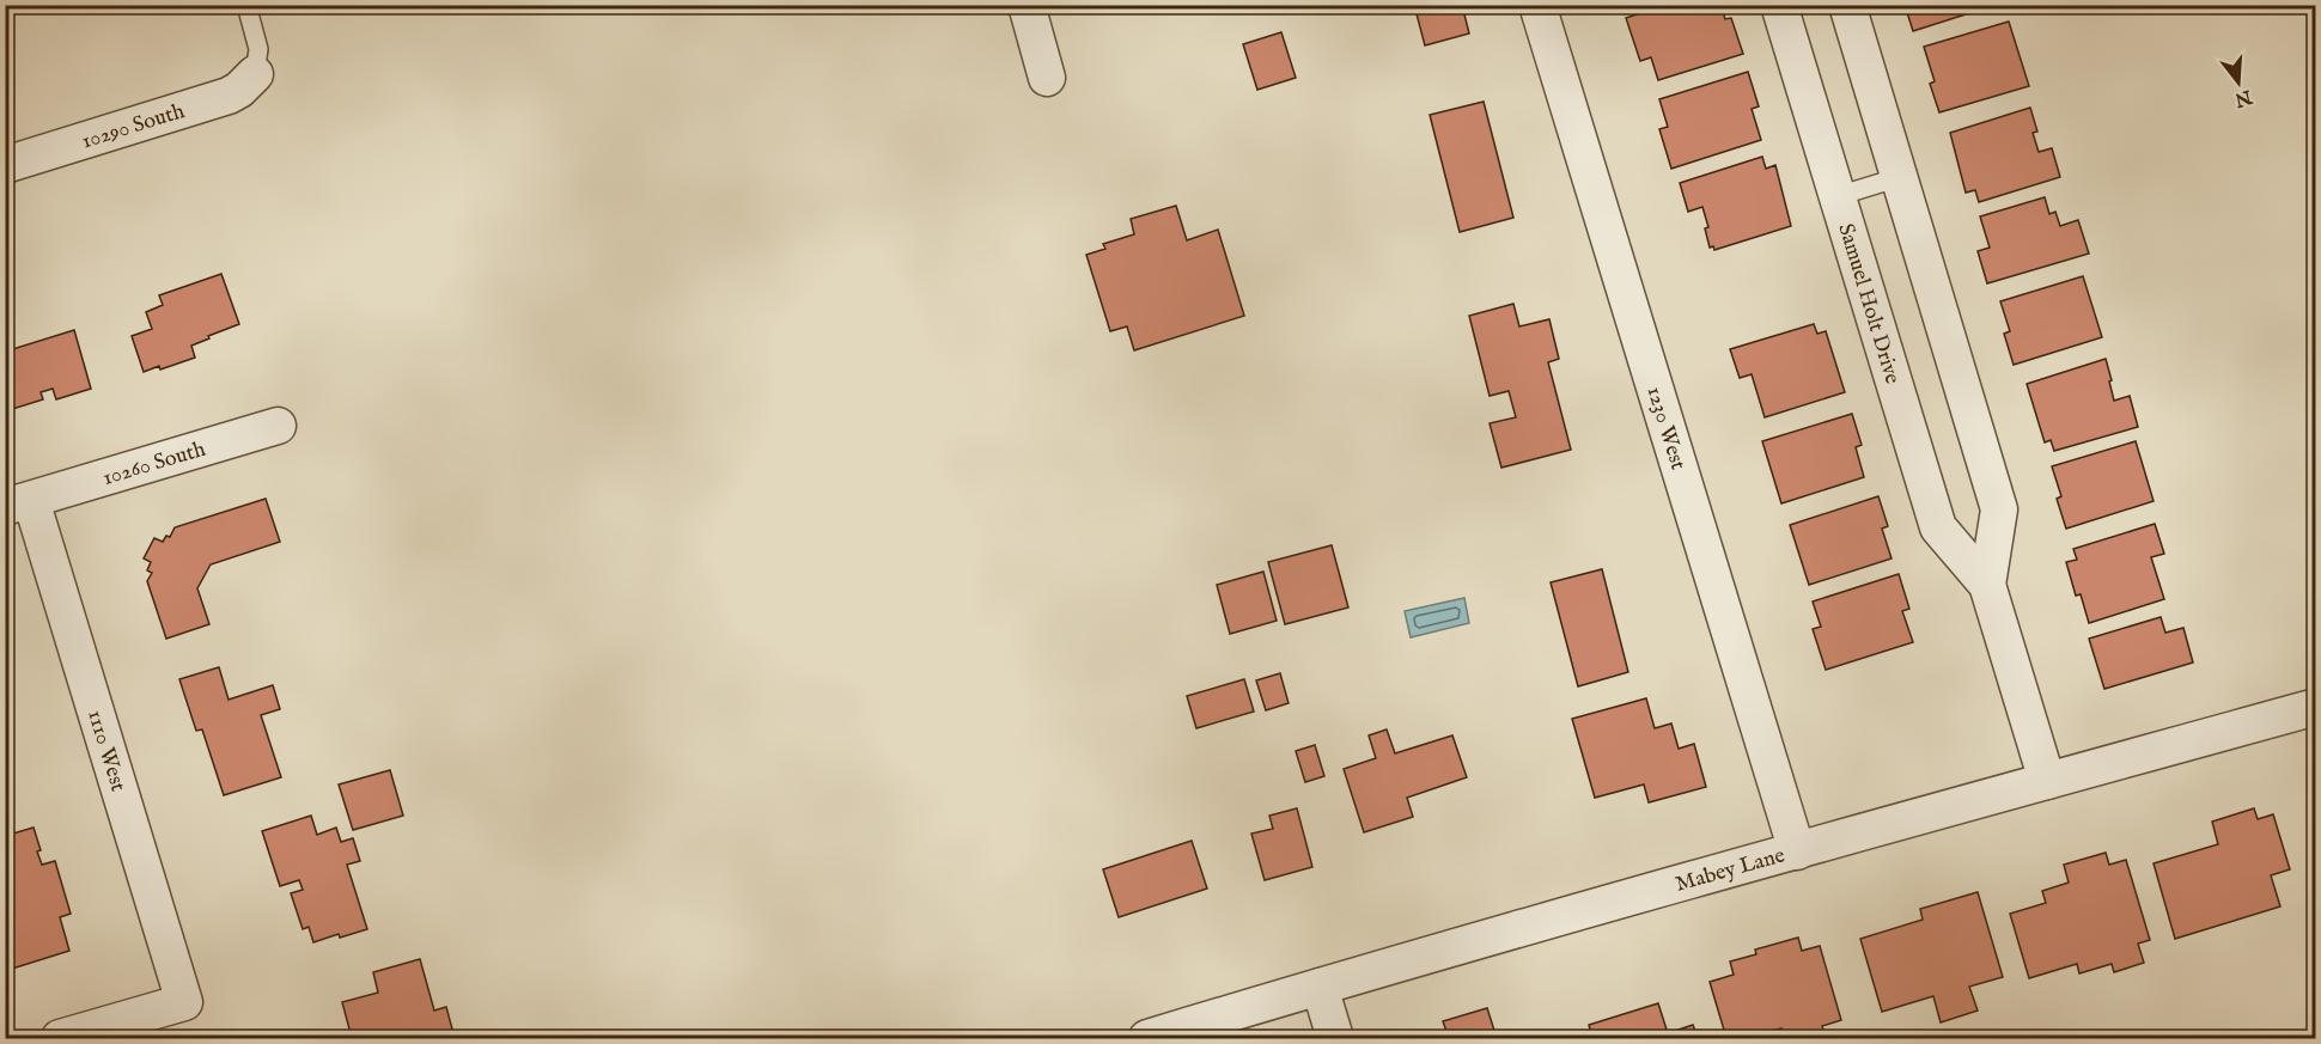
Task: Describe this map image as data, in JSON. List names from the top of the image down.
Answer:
{
  "streets": {
    "street": [
      "10290 South",
      "Samuel Holt Drive",
      "1230 West",
      "10260 South",
      "1110 West",
      "Mabey Lane"
    ]
  },
  "crossings": [
    ["Samuel Holt Drive", "Mabey Lane"],
    ["1230 West", "Mabey Lane"],
    ["10260 South", "1110 West"]
  ],
  "north": "bottom"
}
